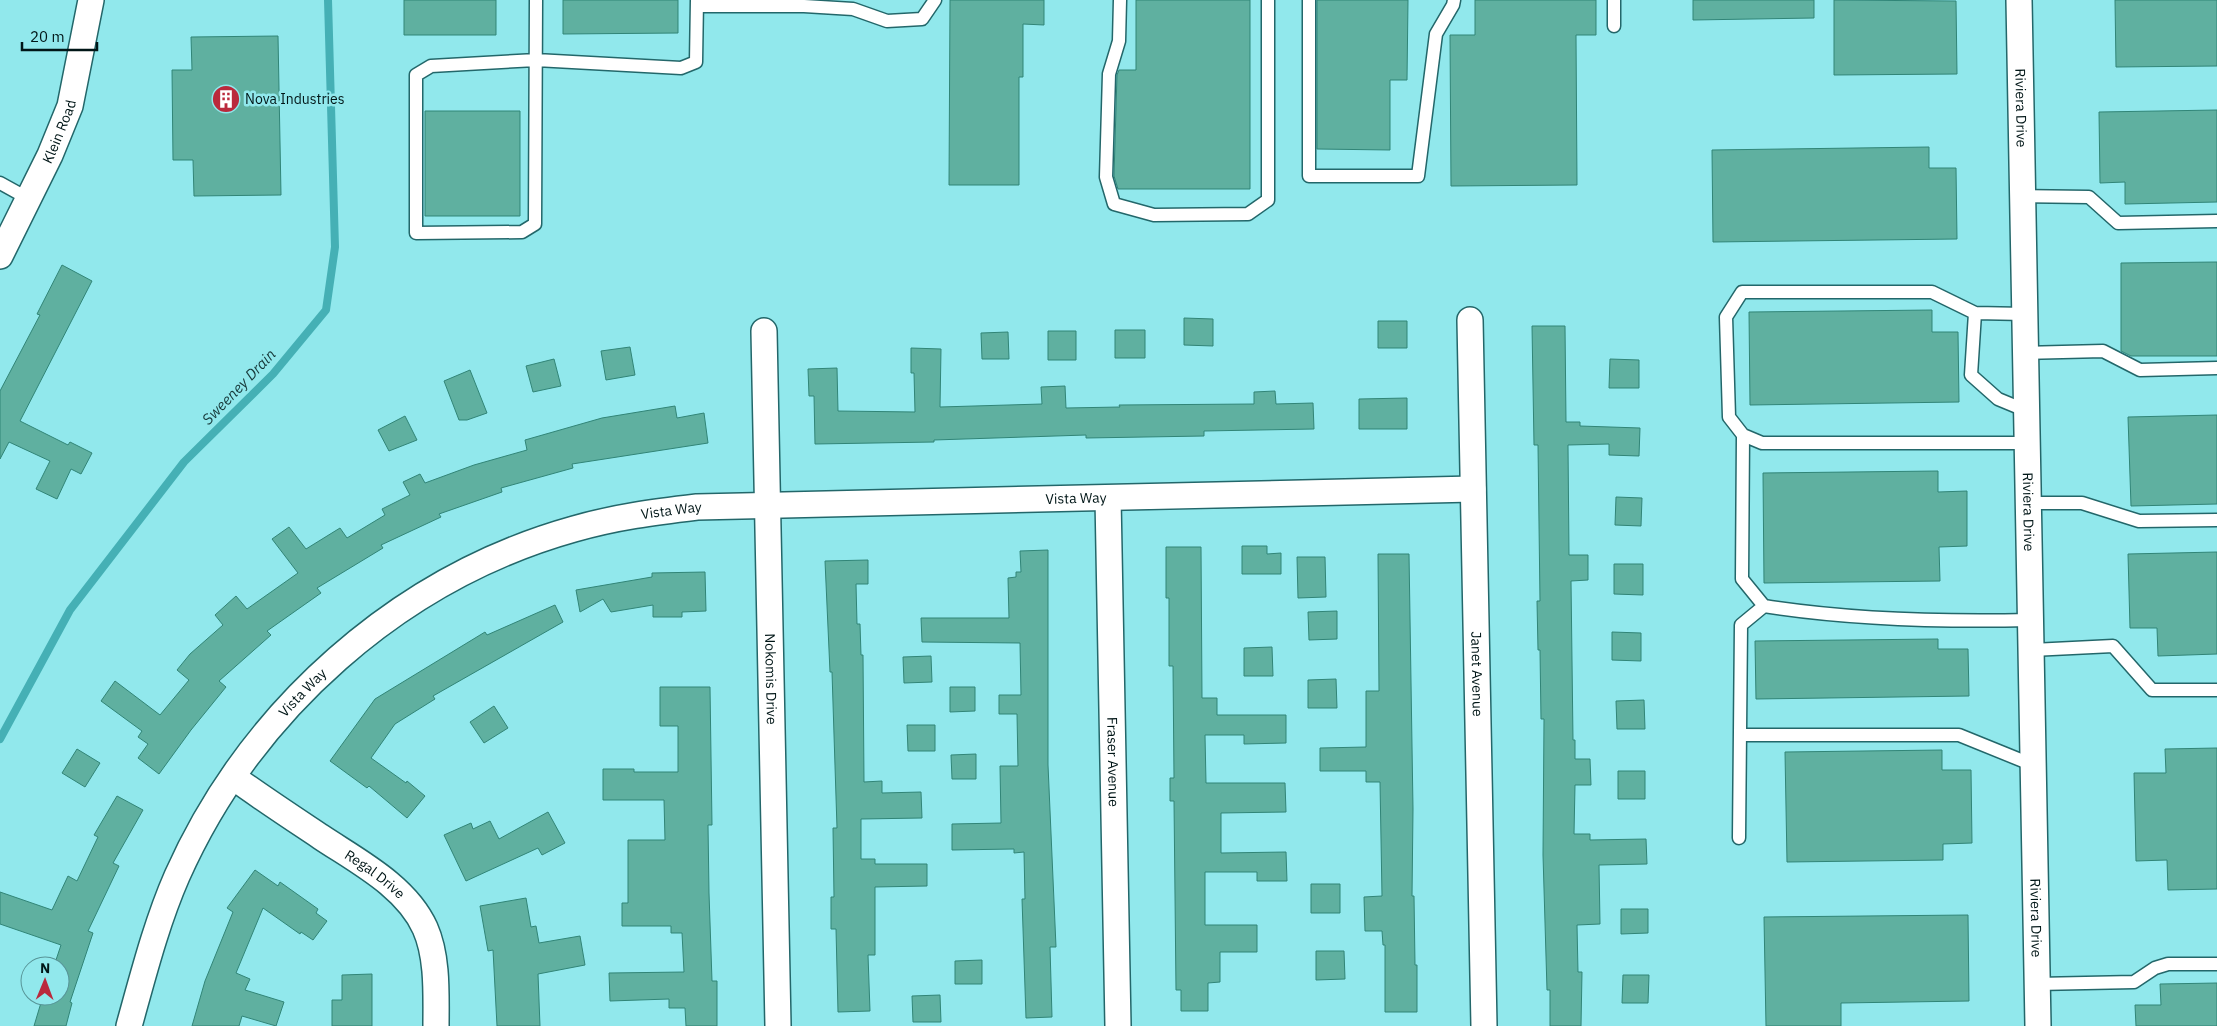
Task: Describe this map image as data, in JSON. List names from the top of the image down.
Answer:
{
  "streets": {
    "street": [
      "Riviera Drive",
      "Klein Road",
      "Vista Way",
      "Janet Avenue",
      "Nokomis Drive",
      "Fraser Avenue",
      "Regal Drive"
    ]
  },
  "crossings": [
    ["Vista Way", "Janet Avenue"],
    ["Vista Way", "Nokomis Drive"],
    ["Vista Way", "Fraser Avenue"],
    ["Vista Way", "Regal Drive"]
  ],
  "water": ["Sweeney Drain"],
  "places": {
    "building": ["Nova Industries"]
  },
  "scale_bar": "20 m",
  "north": "top"
}
